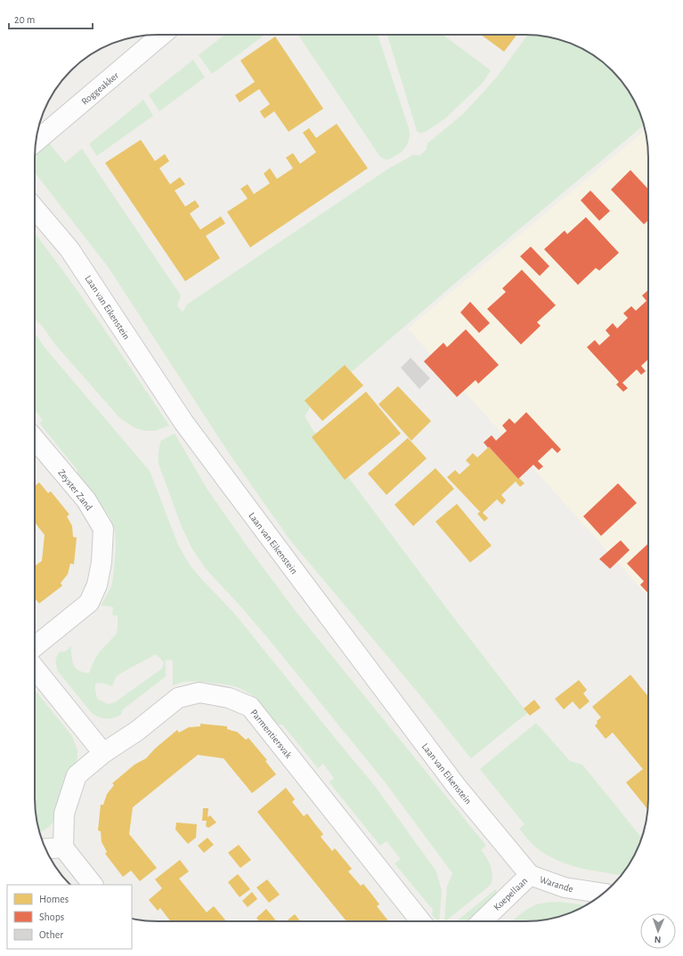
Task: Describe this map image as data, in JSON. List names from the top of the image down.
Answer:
{
  "streets": {
    "street": [
      "Roggeakker",
      "Laan van Eikenstein",
      "Zeyster Zand",
      "Parmentiersvak",
      "Warande",
      "Koepellaan"
    ]
  },
  "crossings": [
    ["Laan van Eikenstein", "Warande"],
    ["Laan van Eikenstein", "Koepellaan"],
    ["Warande", "Koepellaan"]
  ],
  "legend": ["Homes", "Shops", "Other"],
  "scale_bar": "20 m",
  "north": "bottom"
}
